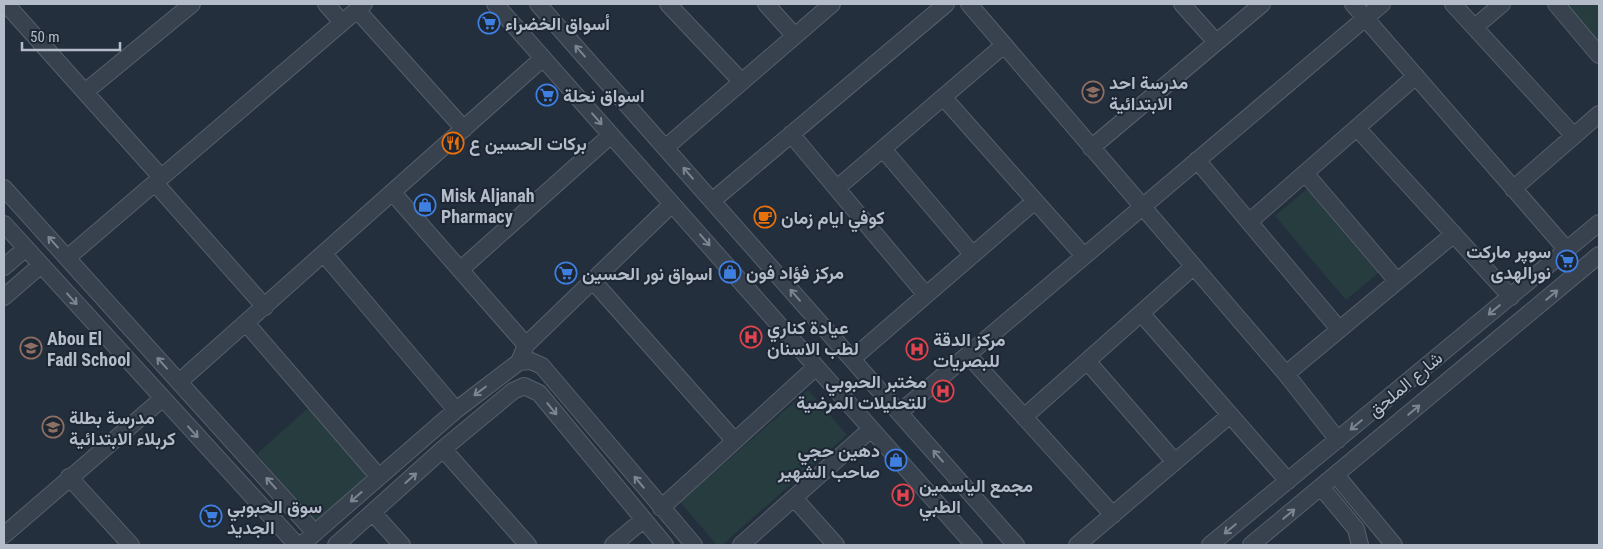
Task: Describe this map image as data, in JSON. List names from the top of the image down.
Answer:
{
  "streets": {
    "street": ["شارع الملحق"]
  },
  "places": {
    "supermarket": [
      "أسواق الخضراء",
      "اسواق نحلة",
      "سوپر مارکت نورالهدی",
      "اسواق نور الحسين",
      "سوق الحبوبي الجديد"
    ],
    "school or university": ["مدرسة احد الابتدائية", "Abou El Fadl School", "مدرسة بطلة كربلاء الابتدائية"],
    "restaurant": ["بركات الحسين ع"],
    "shop": ["Misk Aljanah Pharmacy", "مركز فؤاد فون", "دهين حجي صاحب الشهير"],
    "cafe": ["كوفي ايام زمان"],
    "hospital": [
      "عيادة كناري لطب الاسنان",
      "مركز الدقة للبصريات",
      "مختبر الحبوبي للتحليلات المرضية",
      "مجمع الياسمين الطبي"
    ]
  },
  "scale_bar": "50 m"
}
